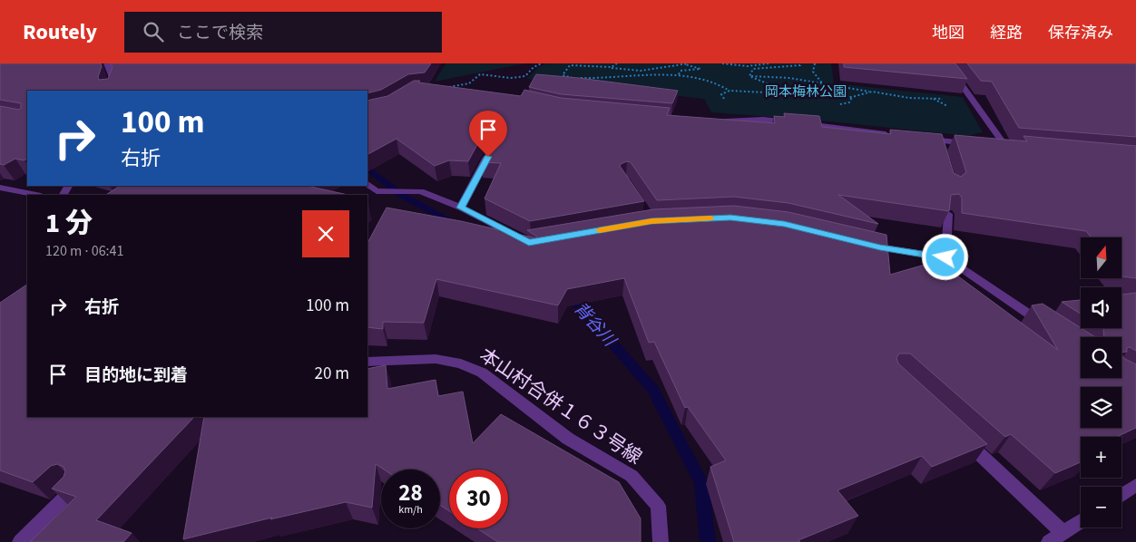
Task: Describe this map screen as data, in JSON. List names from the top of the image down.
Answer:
{
  "streets": {
    "street": ["本山村合併１６３号線"]
  },
  "water": ["背谷川"],
  "parks": ["岡本梅林公園"],
  "north": "top",
  "page": {
    "header": "Routely",
    "search": "ここで検索",
    "nav": ["地図", "経路", "保存済み"],
    "turn": ["100 m", "右折"],
    "heading": ["1 分", "120 m · 06:41"],
    "map_buttons": ["+", "−"],
    "list": [
      {
        "name": "右折",
        "value": "100 m"
      },
      {
        "name": "目的地に到着",
        "value": "20 m"
      }
    ],
    "speed": "28 km/h",
    "limit": "30"
  }
}
